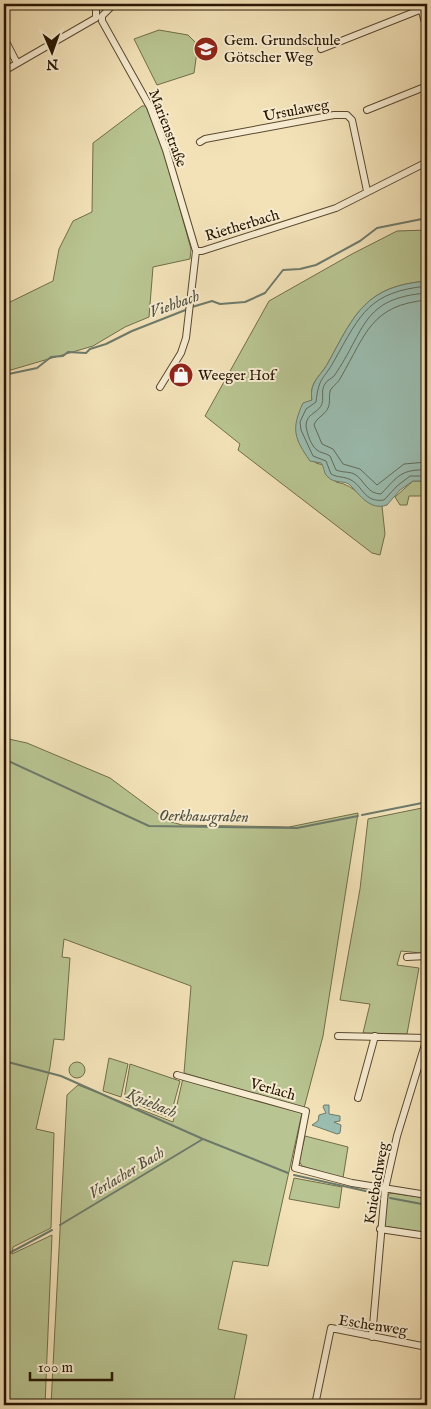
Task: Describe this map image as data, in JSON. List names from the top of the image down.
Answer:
{
  "streets": {
    "street": [
      "Ursulaweg",
      "Marienstraße",
      "Rietherbach",
      "Verlach",
      "Kniebachweg",
      "Eschenweg"
    ]
  },
  "crossings": [
    ["Ursulaweg", "Rietherbach"],
    ["Marienstraße", "Rietherbach"],
    ["Verlach", "Kniebachweg"],
    ["Kniebachweg", "Eschenweg"]
  ],
  "water": [
    "Viehbach",
    "Oerkhausgraben",
    "Kniebach",
    "Verlacher Bach"
  ],
  "places": {
    "school or university": ["Gem. Grundschule Götscher Weg"],
    "shop": ["Weeger Hof"]
  },
  "scale_bar": "100 m",
  "north": "bottom"
}
